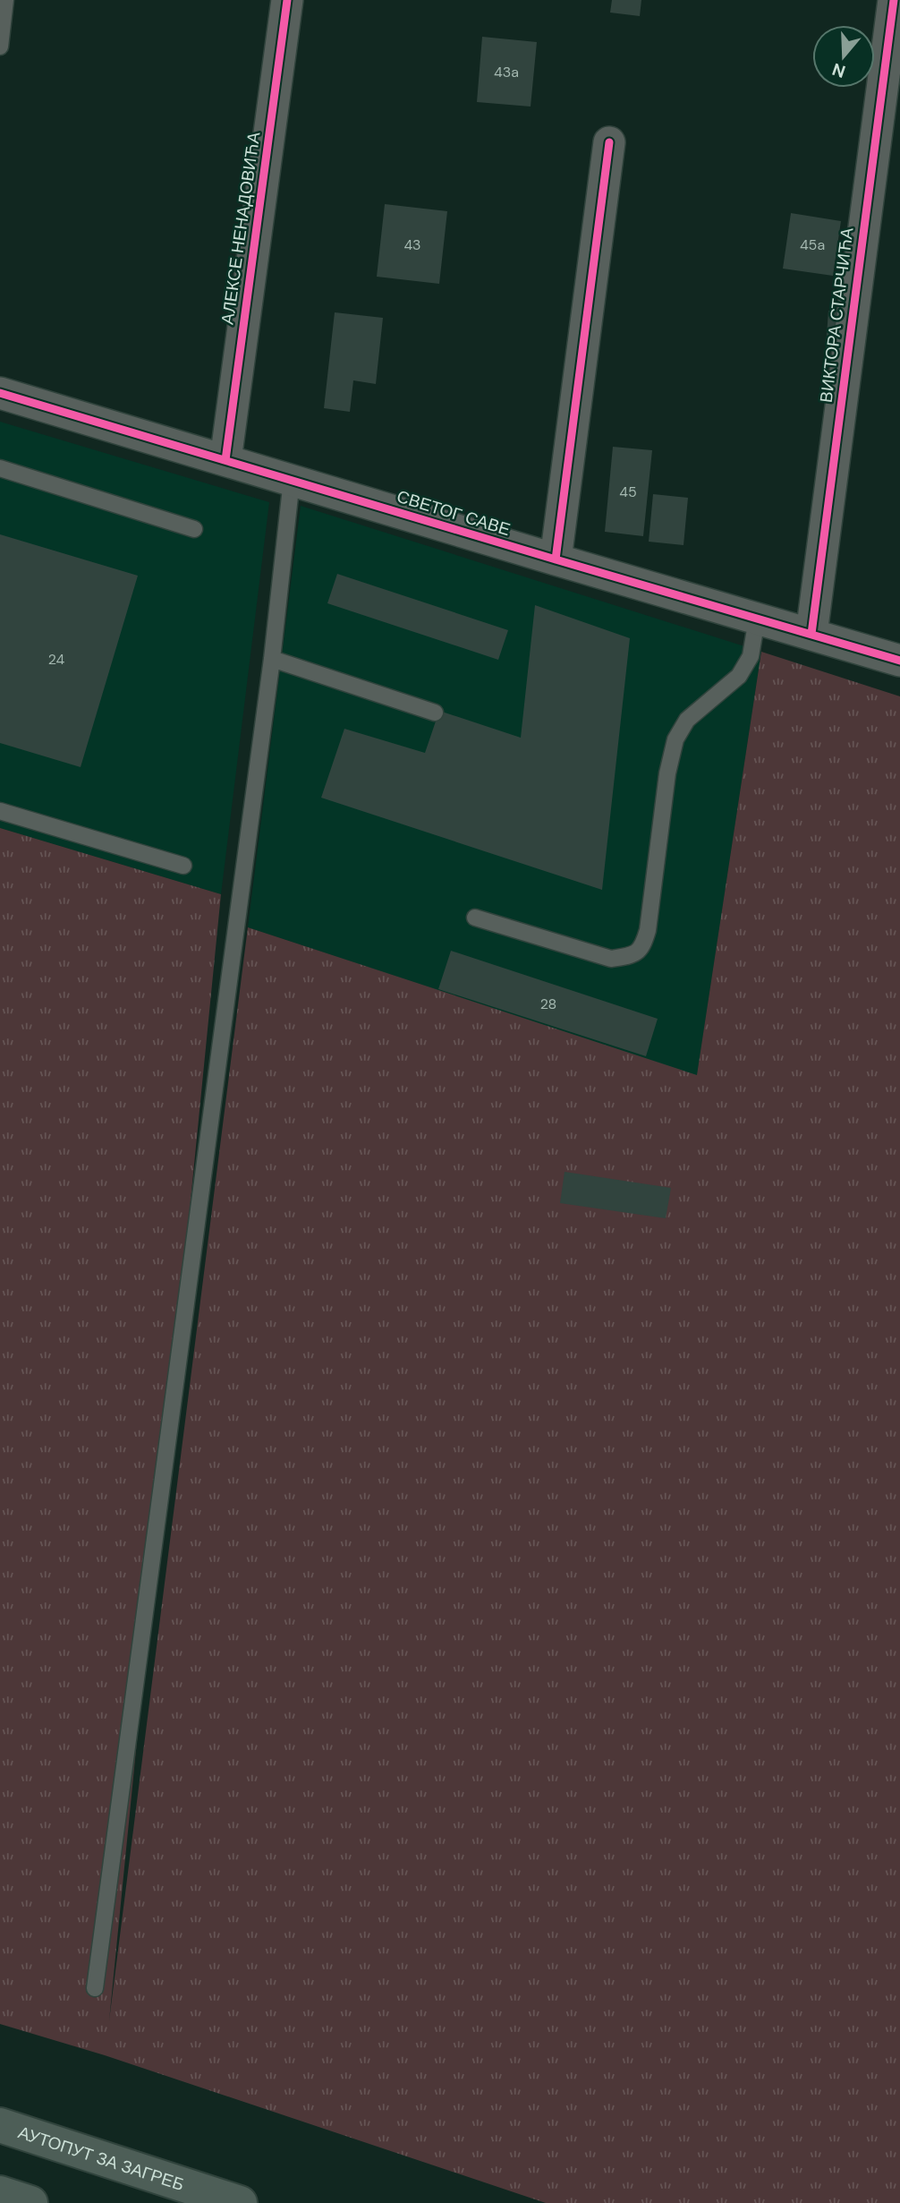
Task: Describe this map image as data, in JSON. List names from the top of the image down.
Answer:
{
  "streets": {
    "highway": ["АУТОПУТ ЗА ЗАГРЕБ"],
    "street": ["АЛЕКСЕ НЕНАДОВИЋА", "ВИКТОРА СТАРЧИЋА", "СВЕТОГ САВЕ"]
  },
  "crossings": [
    ["АЛЕКСЕ НЕНАДОВИЋА", "СВЕТОГ САВЕ"],
    ["ВИКТОРА СТАРЧИЋА", "СВЕТОГ САВЕ"]
  ],
  "house_numbers": [
    "43a",
    "43",
    "45a",
    "45",
    "24",
    "28"
  ],
  "north": "bottom"
}
